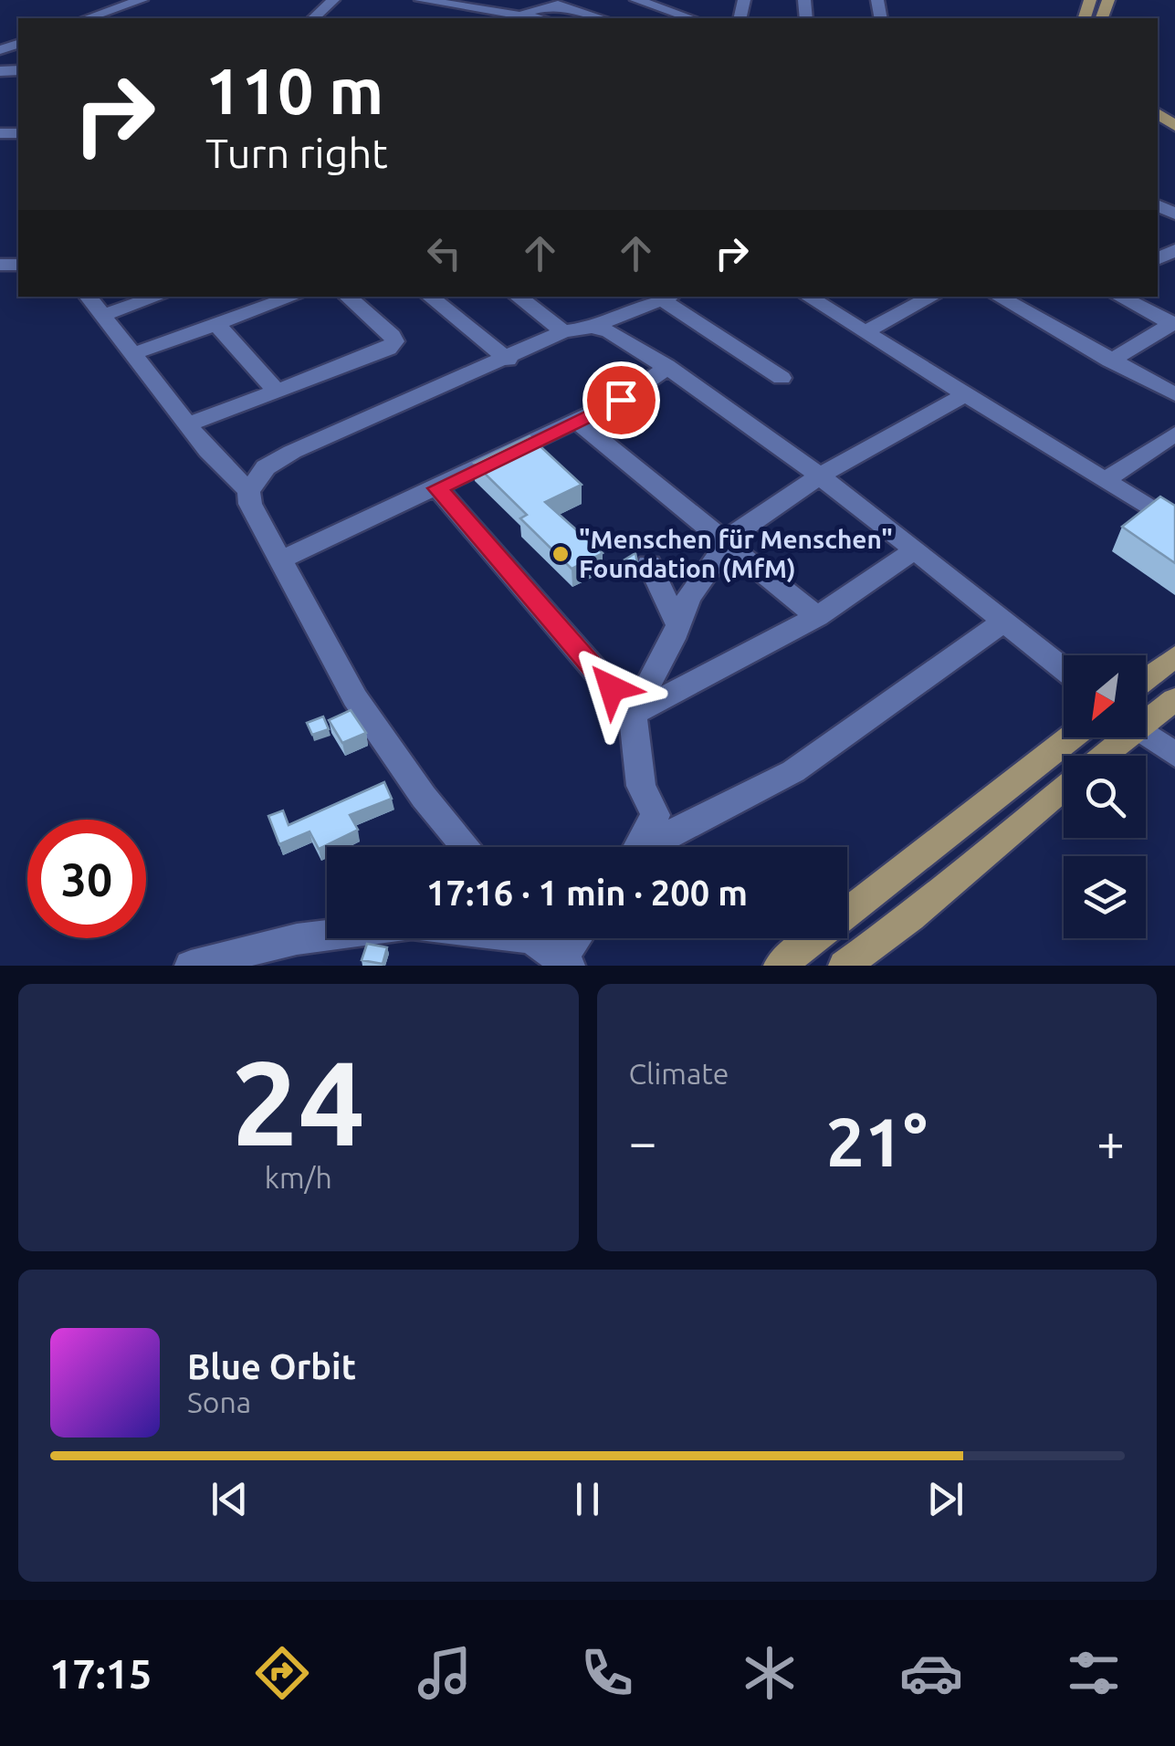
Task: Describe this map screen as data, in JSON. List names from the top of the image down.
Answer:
{
  "places": ["\"Menschen für Menschen\" Foundation (MfM)"],
  "north": "bottom left",
  "page": {
    "turn": ["110 m", "Turn right"],
    "limit": "30",
    "trip": "17:16 · 1 min · 200 m",
    "tile": [
      ["24", "km/h"],
      "Climate"
    ],
    "heat": ["−", "21°", "+"],
    "song": ["Blue Orbit", "Sona"],
    "tabs": "17:15"
  }
}
